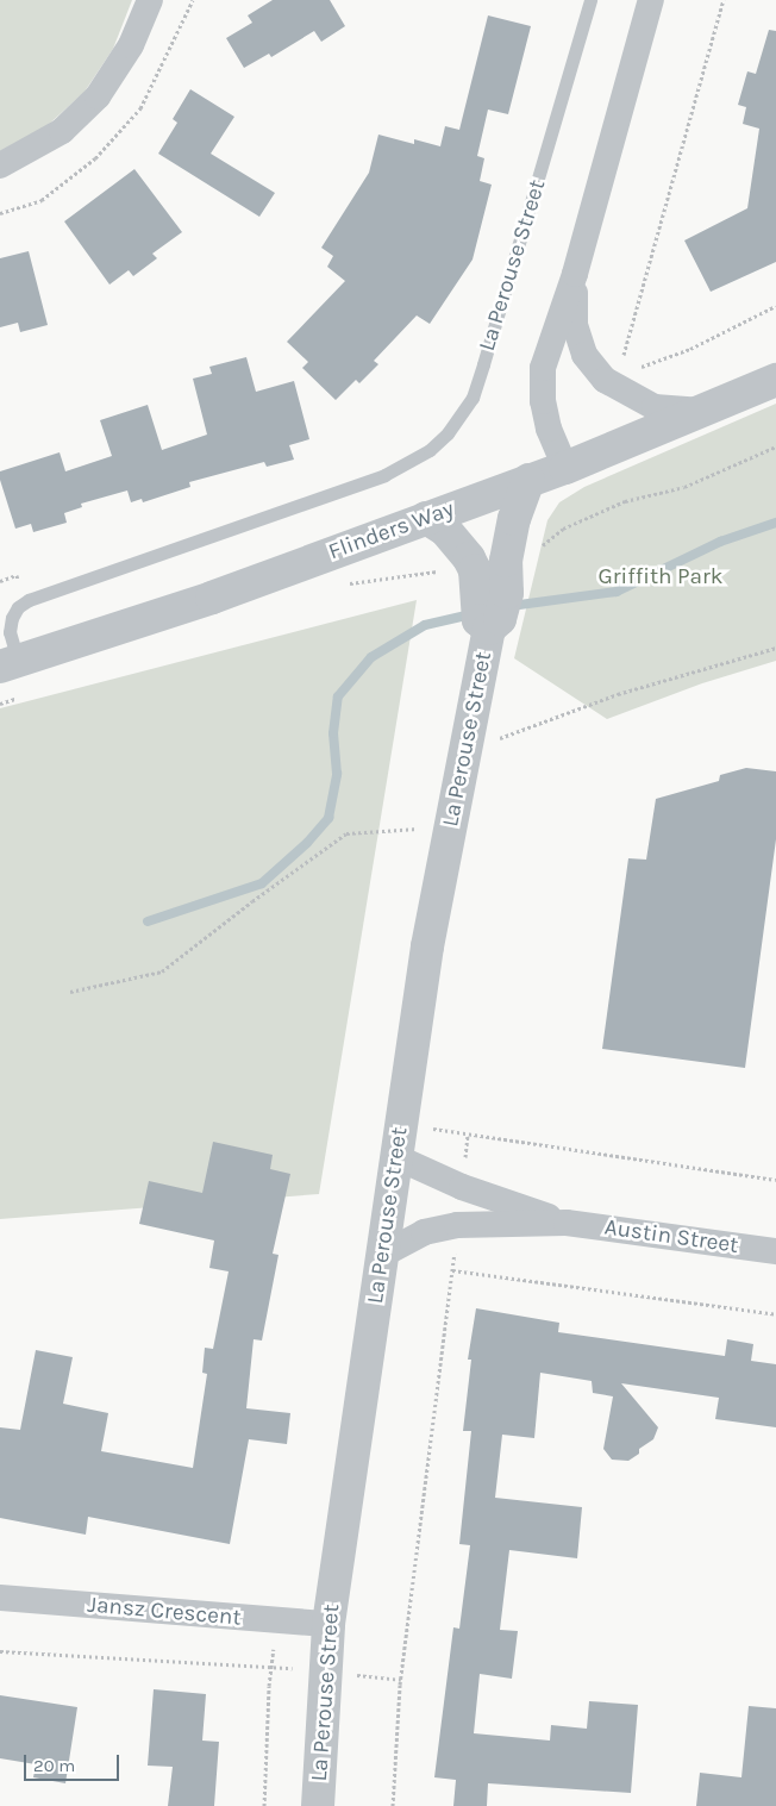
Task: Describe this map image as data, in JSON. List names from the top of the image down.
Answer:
{
  "streets": {
    "street": [
      "La Perouse Street",
      "Flinders Way",
      "Austin Street",
      "Jansz Crescent"
    ]
  },
  "crossings": [
    ["La Perouse Street", "Flinders Way"],
    ["La Perouse Street", "Austin Street"],
    ["La Perouse Street", "Jansz Crescent"]
  ],
  "parks": ["Griffith Park"],
  "scale_bar": "20 m"
}
